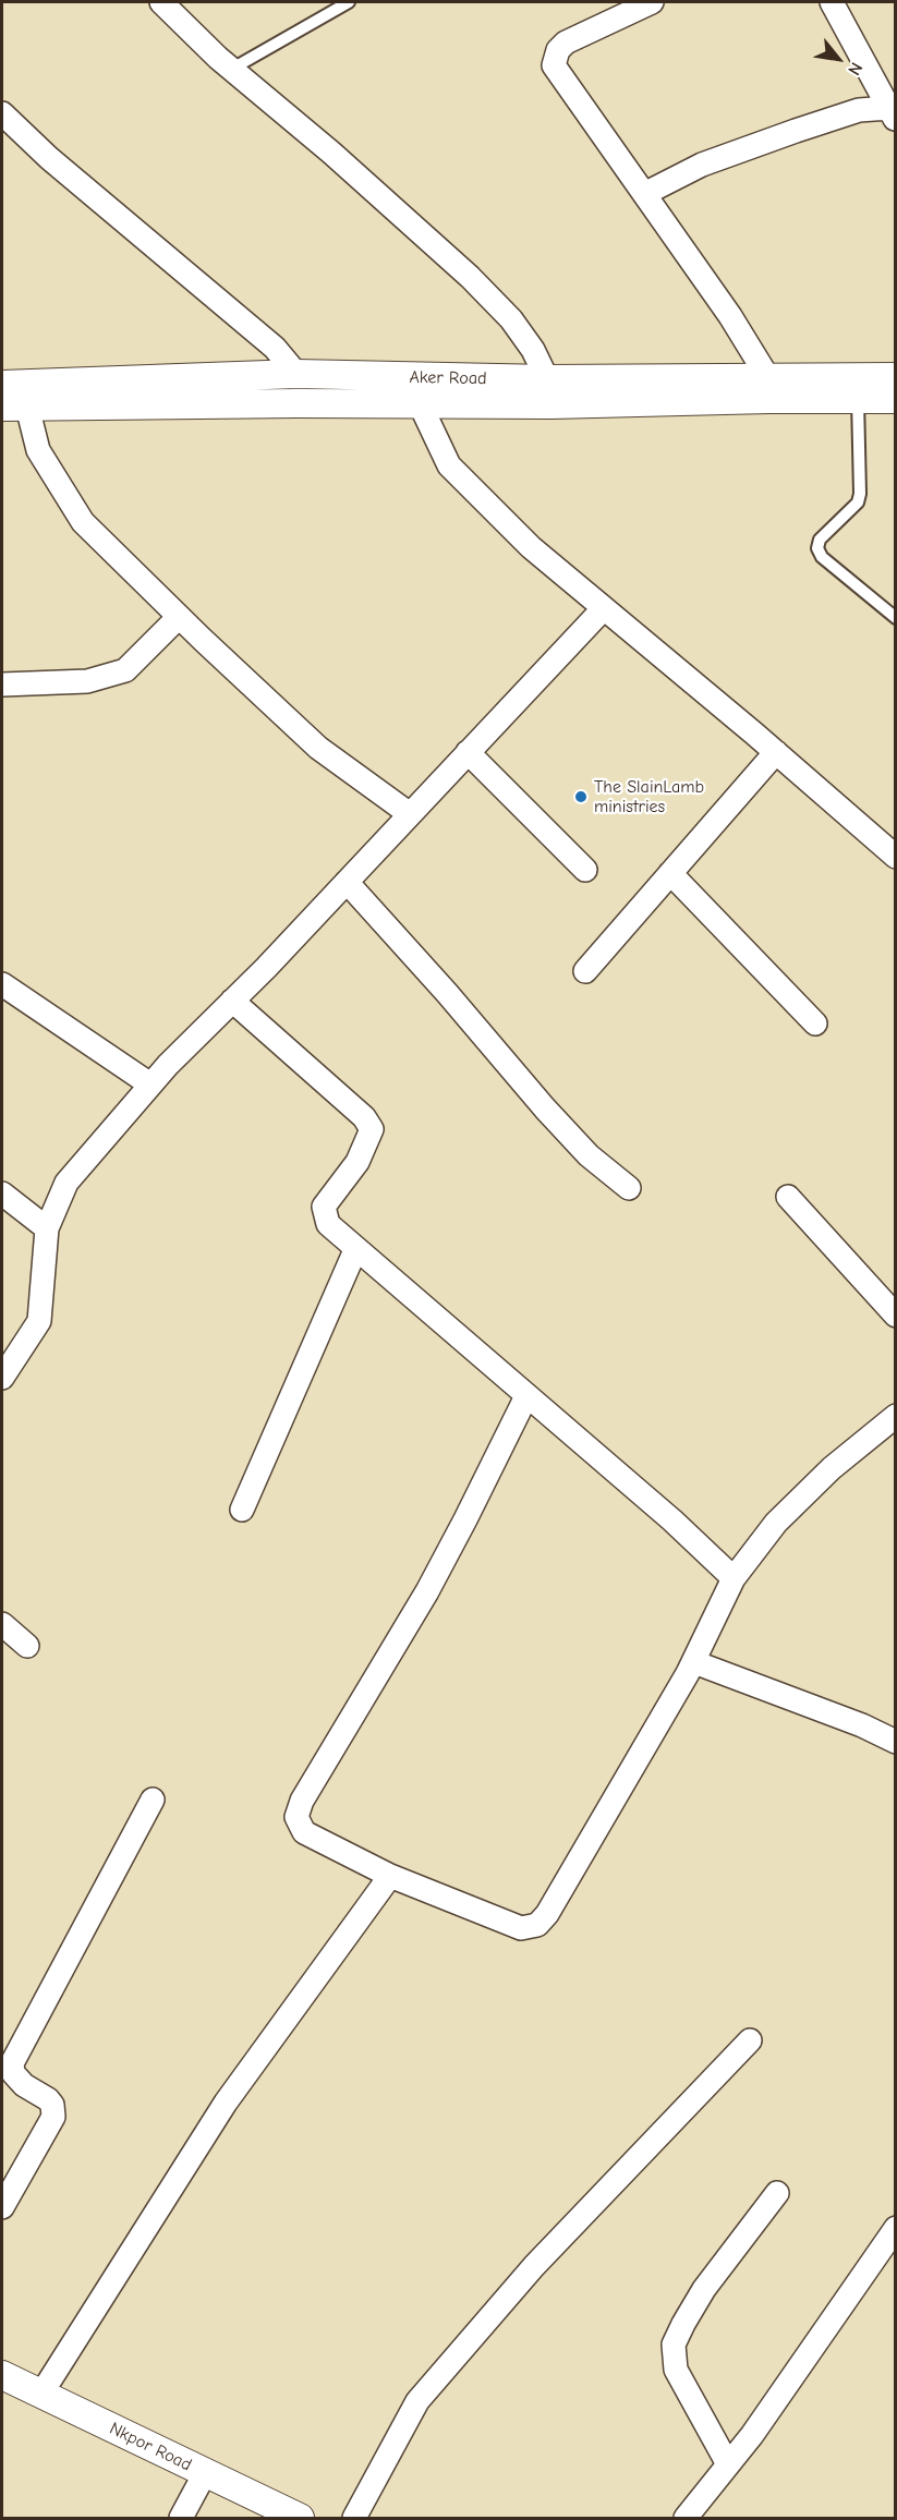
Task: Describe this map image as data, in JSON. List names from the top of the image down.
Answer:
{
  "streets": {
    "street": ["Aker Road", "Nkpor Road"]
  },
  "places": ["The SlainLamb ministries"],
  "north": "bottom right"
}
